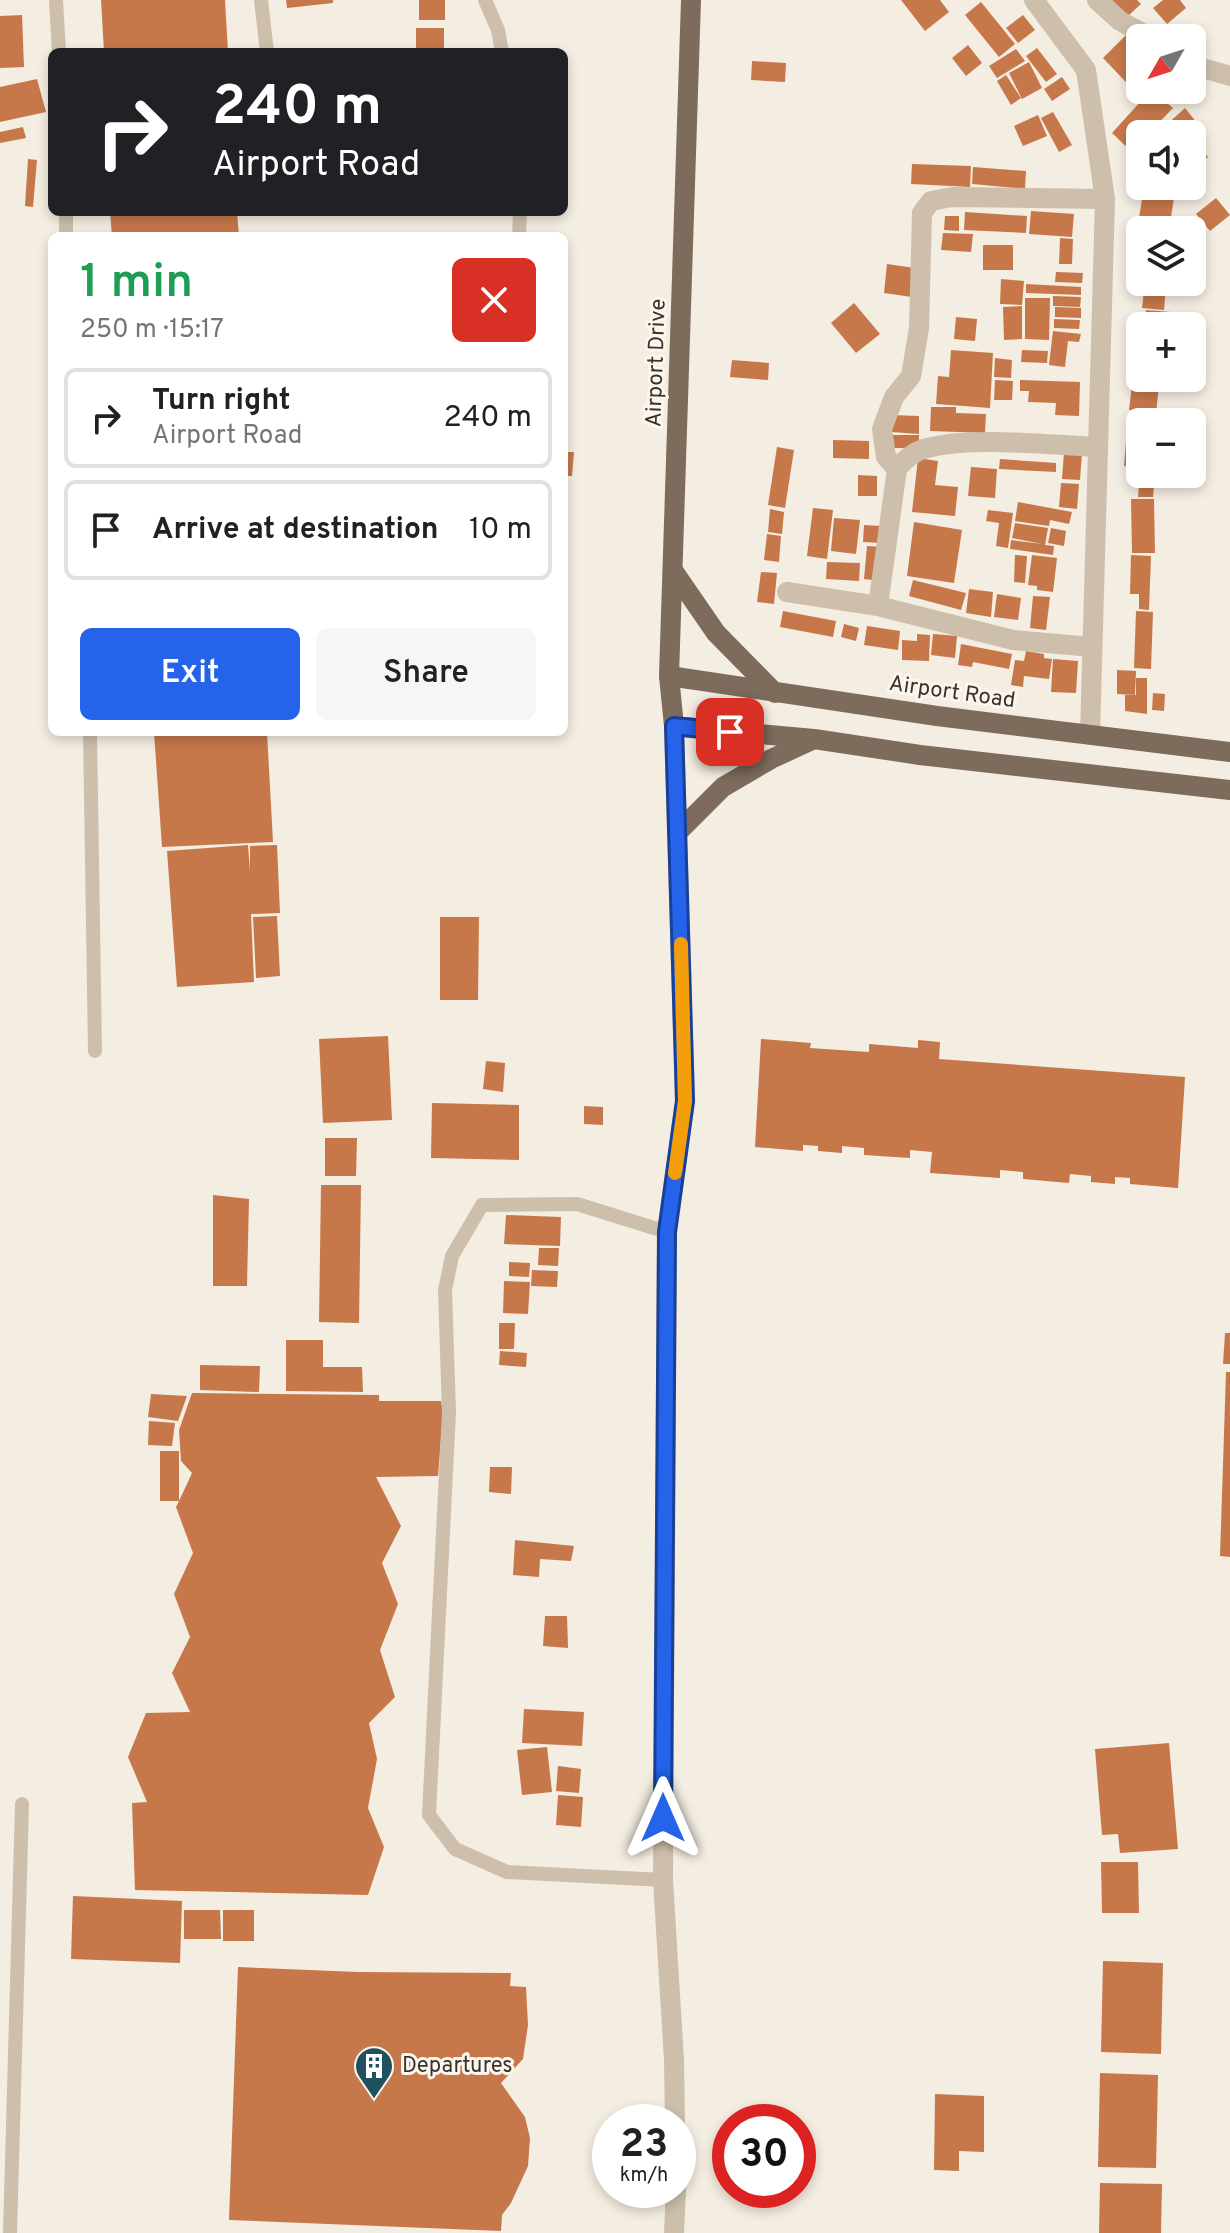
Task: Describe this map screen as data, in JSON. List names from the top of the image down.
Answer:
{
  "streets": {
    "main road": ["Airport Drive", "Airport Road"]
  },
  "crossings": [
    ["Airport Drive", "Airport Road"]
  ],
  "places": {
    "building": ["Departures"]
  },
  "north": "bottom left",
  "page": {
    "map_buttons": ["+", "−"],
    "turn": ["240 m", "Airport Road"],
    "heading": ["1 min", "250 m · 15:17"],
    "list": [
      {
        "name": "Turn right",
        "note": "Airport Road",
        "value": "240 m"
      },
      {
        "name": "Arrive at destination",
        "value": "10 m"
      }
    ],
    "buttons": ["Exit", "Share"],
    "speed": "23 km/h",
    "limit": "30"
  }
}
